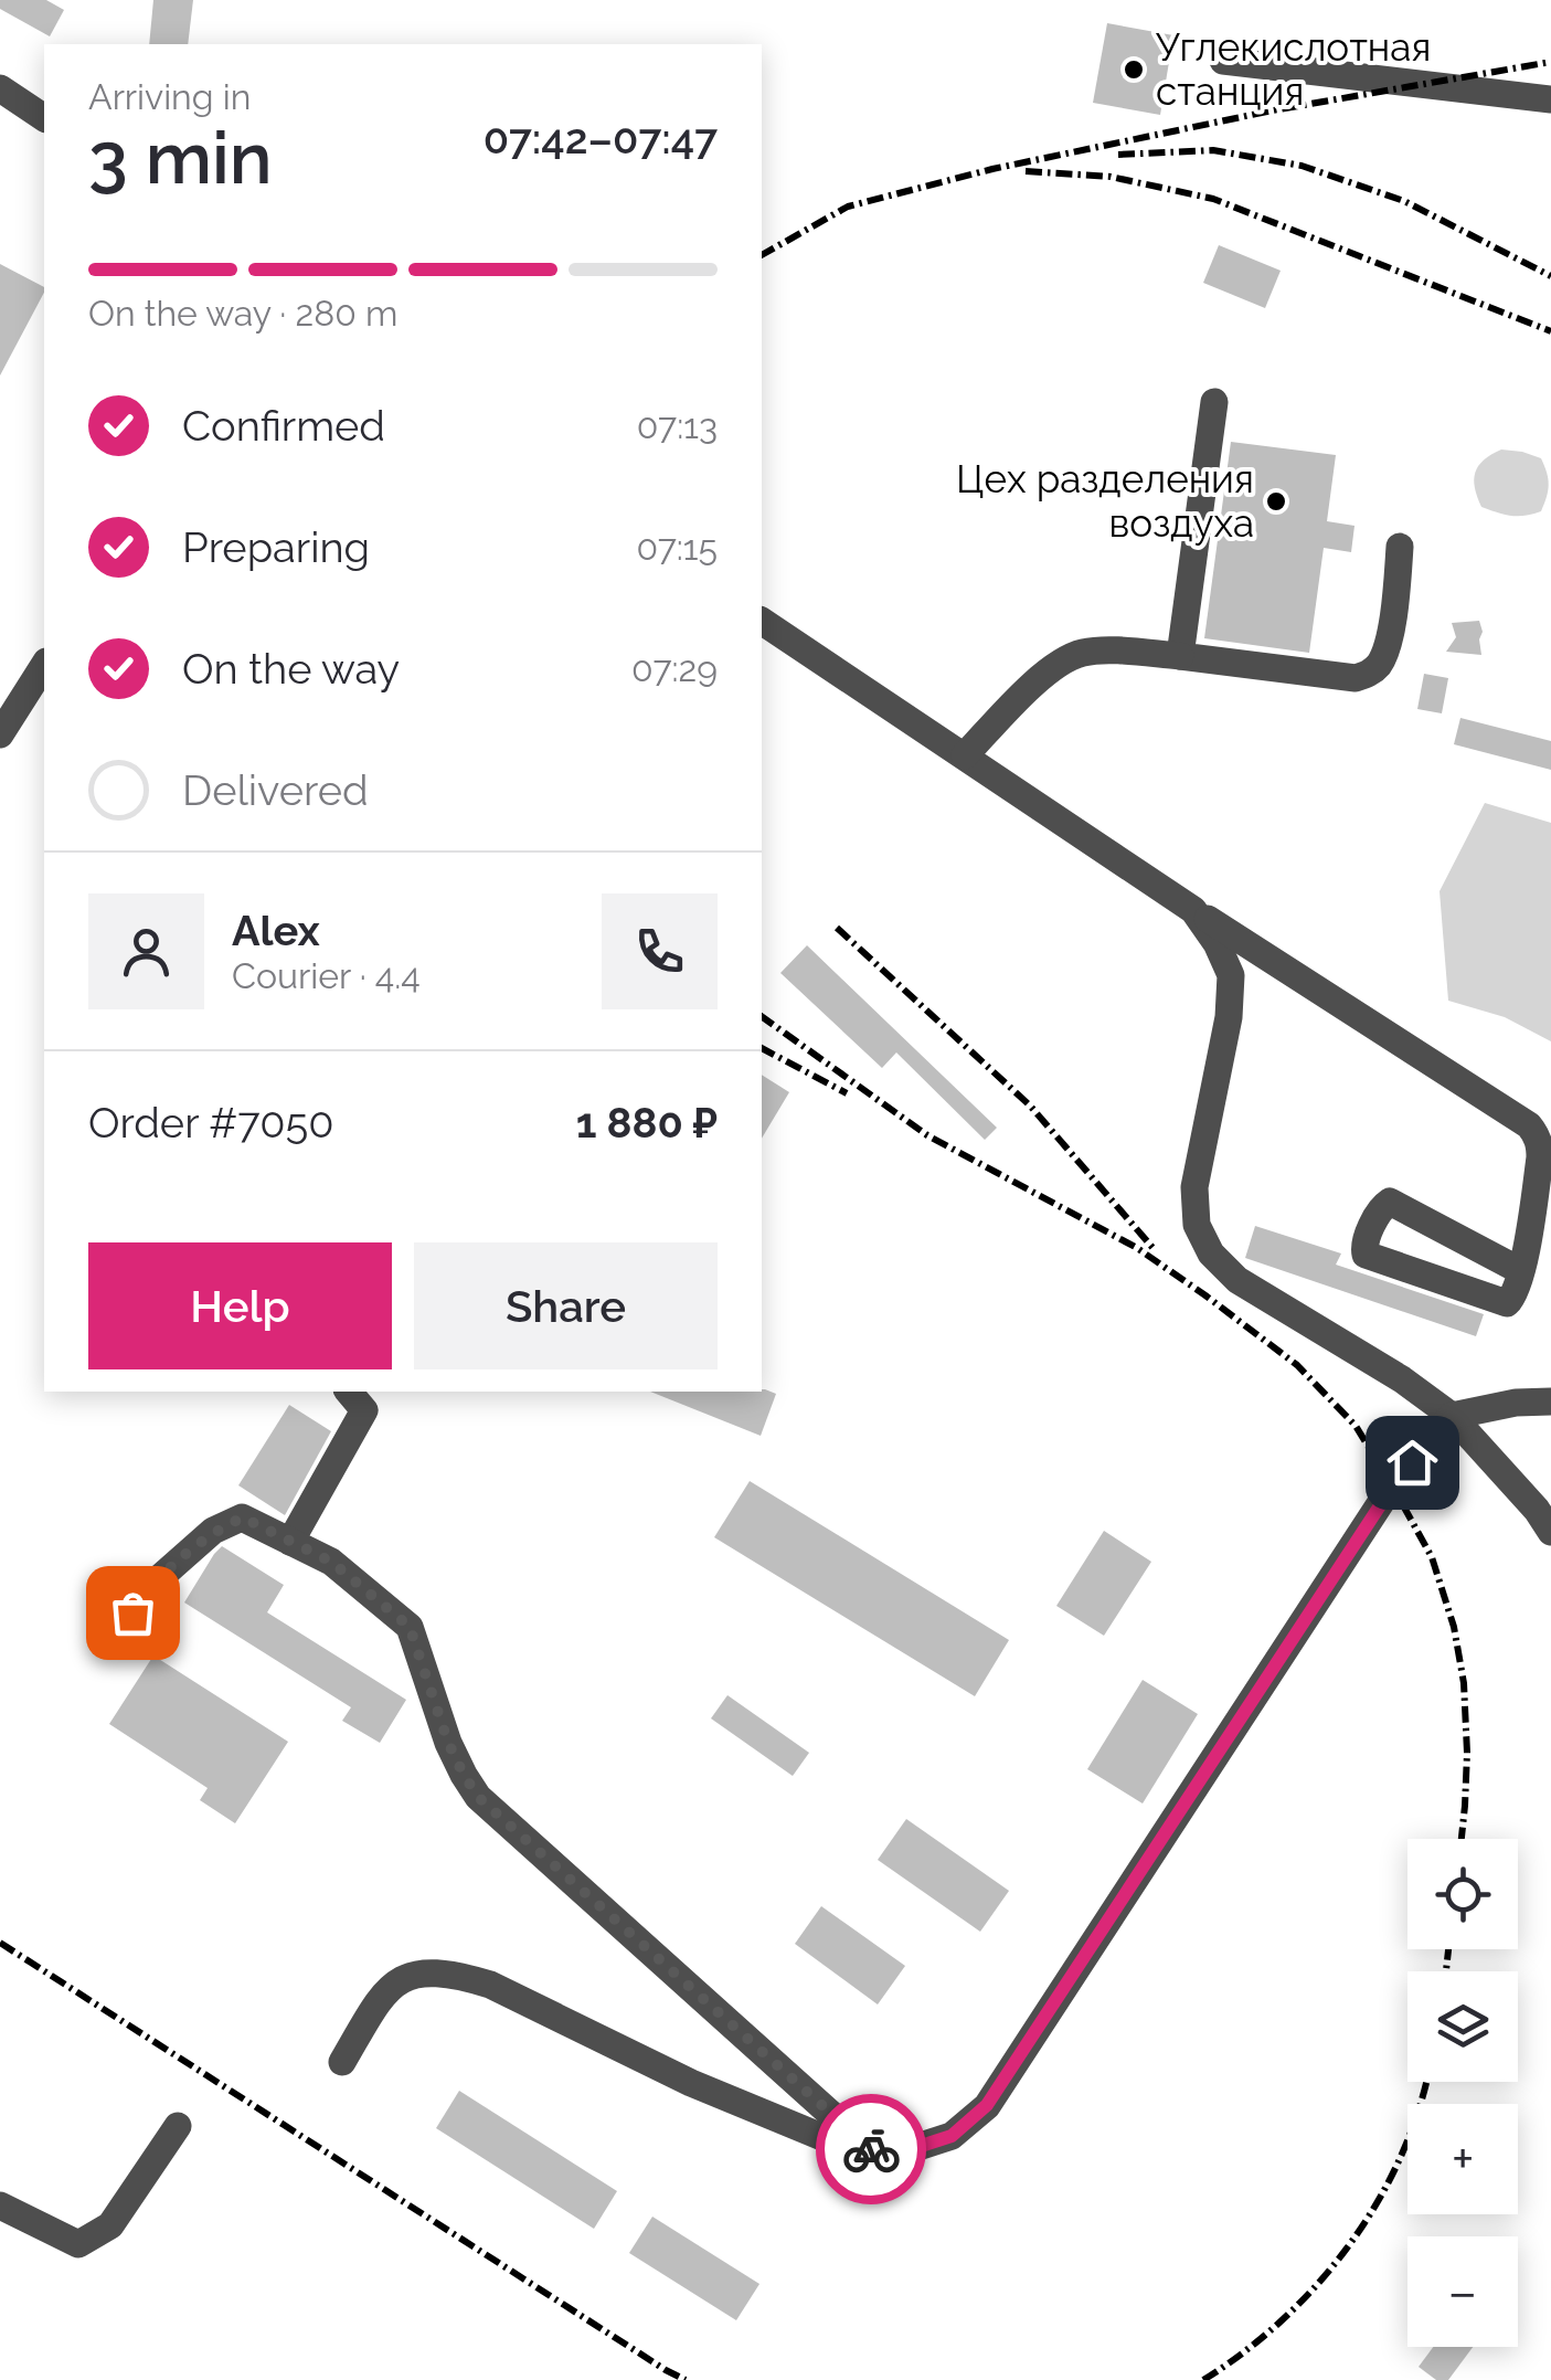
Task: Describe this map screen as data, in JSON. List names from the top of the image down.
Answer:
{
  "places": ["Углекислотная станция", "Цех разделения воздуха"],
  "page": {
    "heading": ["3 min", "Arriving in", "07:42–07:47"],
    "panel": [
      "Alex",
      "Courier · 4.4",
      "Order #7050",
      "1 880 ₽"
    ],
    "bar": "On the way · 280 m",
    "list": [
      ["Confirmed", "07:13"],
      ["Preparing", "07:15"],
      ["On the way", "07:29"],
      "Delivered"
    ],
    "buttons": ["Help", "Share"],
    "map_buttons": ["+", "−"]
  }
}
